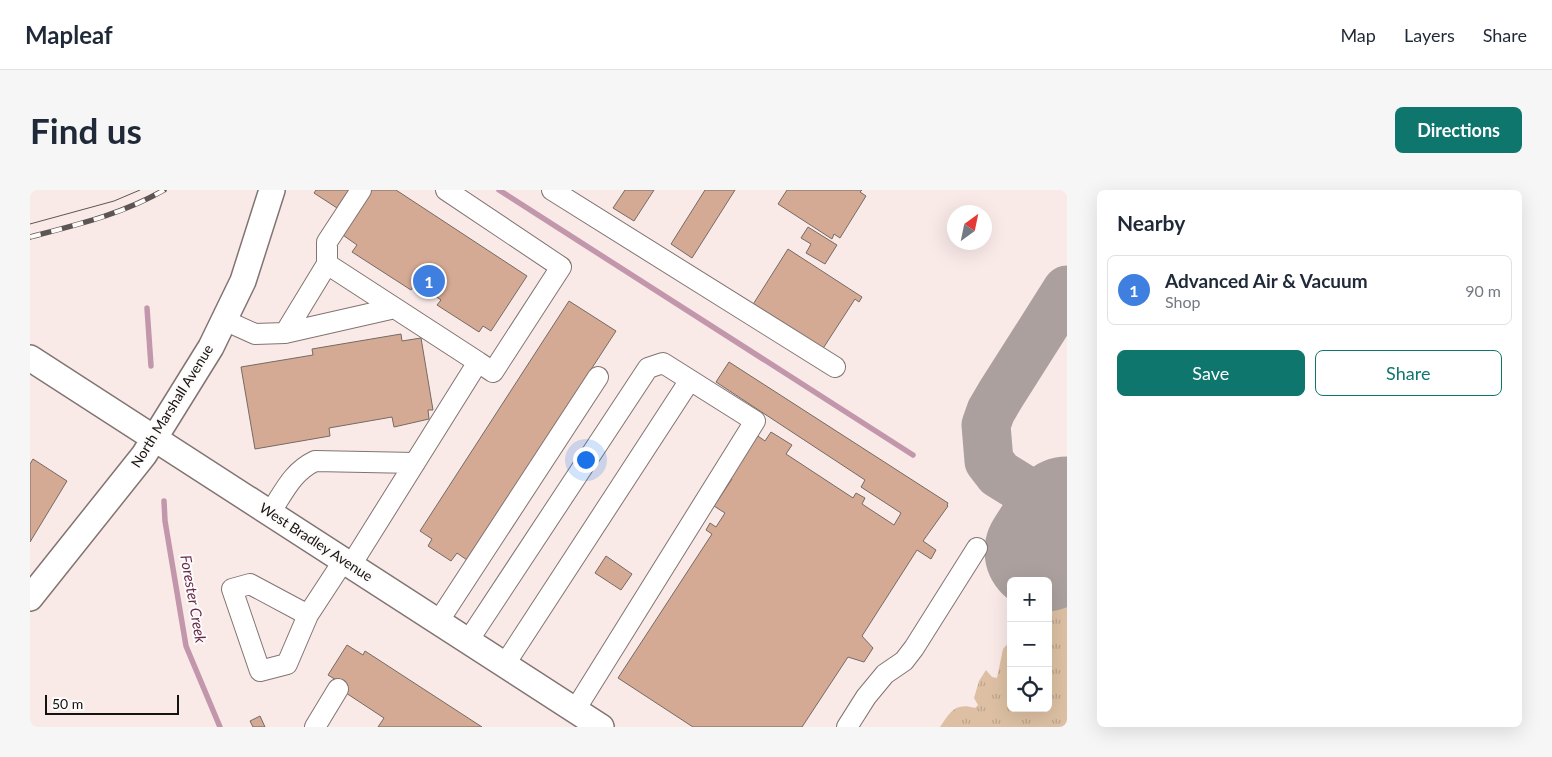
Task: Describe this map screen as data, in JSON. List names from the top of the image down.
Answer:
{
  "streets": {
    "main road": ["North Marshall Avenue", "West Bradley Avenue"]
  },
  "crossings": [
    ["North Marshall Avenue", "West Bradley Avenue"]
  ],
  "water": ["Forester Creek"],
  "scale_bar": "50 m",
  "north": "top right",
  "page": {
    "header": "Mapleaf",
    "nav": ["Map", "Layers", "Share"],
    "buttons": [
      "Directions",
      ["Save", "Share"]
    ],
    "title": "Find us",
    "heading": "Nearby",
    "list": [
      {
        "mark": "1",
        "name": "Advanced Air & Vacuum",
        "note": "Shop",
        "value": "90 m"
      }
    ],
    "pins": "1",
    "map_buttons": ["+", "−"],
    "scale": "50 m"
  }
}
